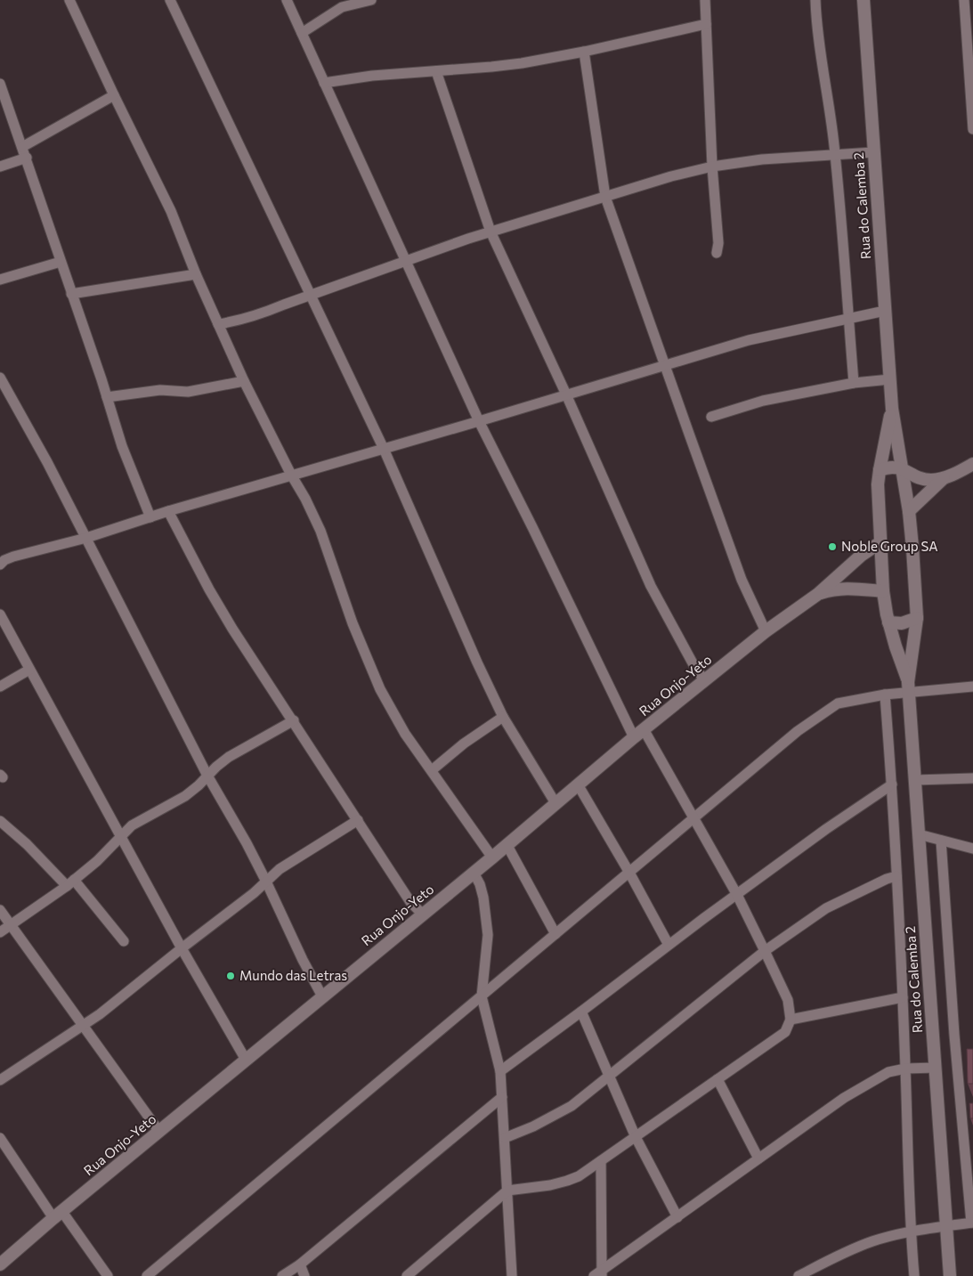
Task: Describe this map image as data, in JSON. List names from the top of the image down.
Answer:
{
  "streets": {
    "main road": ["Rua do Calemba 2", "Rua Onjo-Yeto"]
  },
  "places": ["Noble Group SA", "Mundo das Letras"]
}
